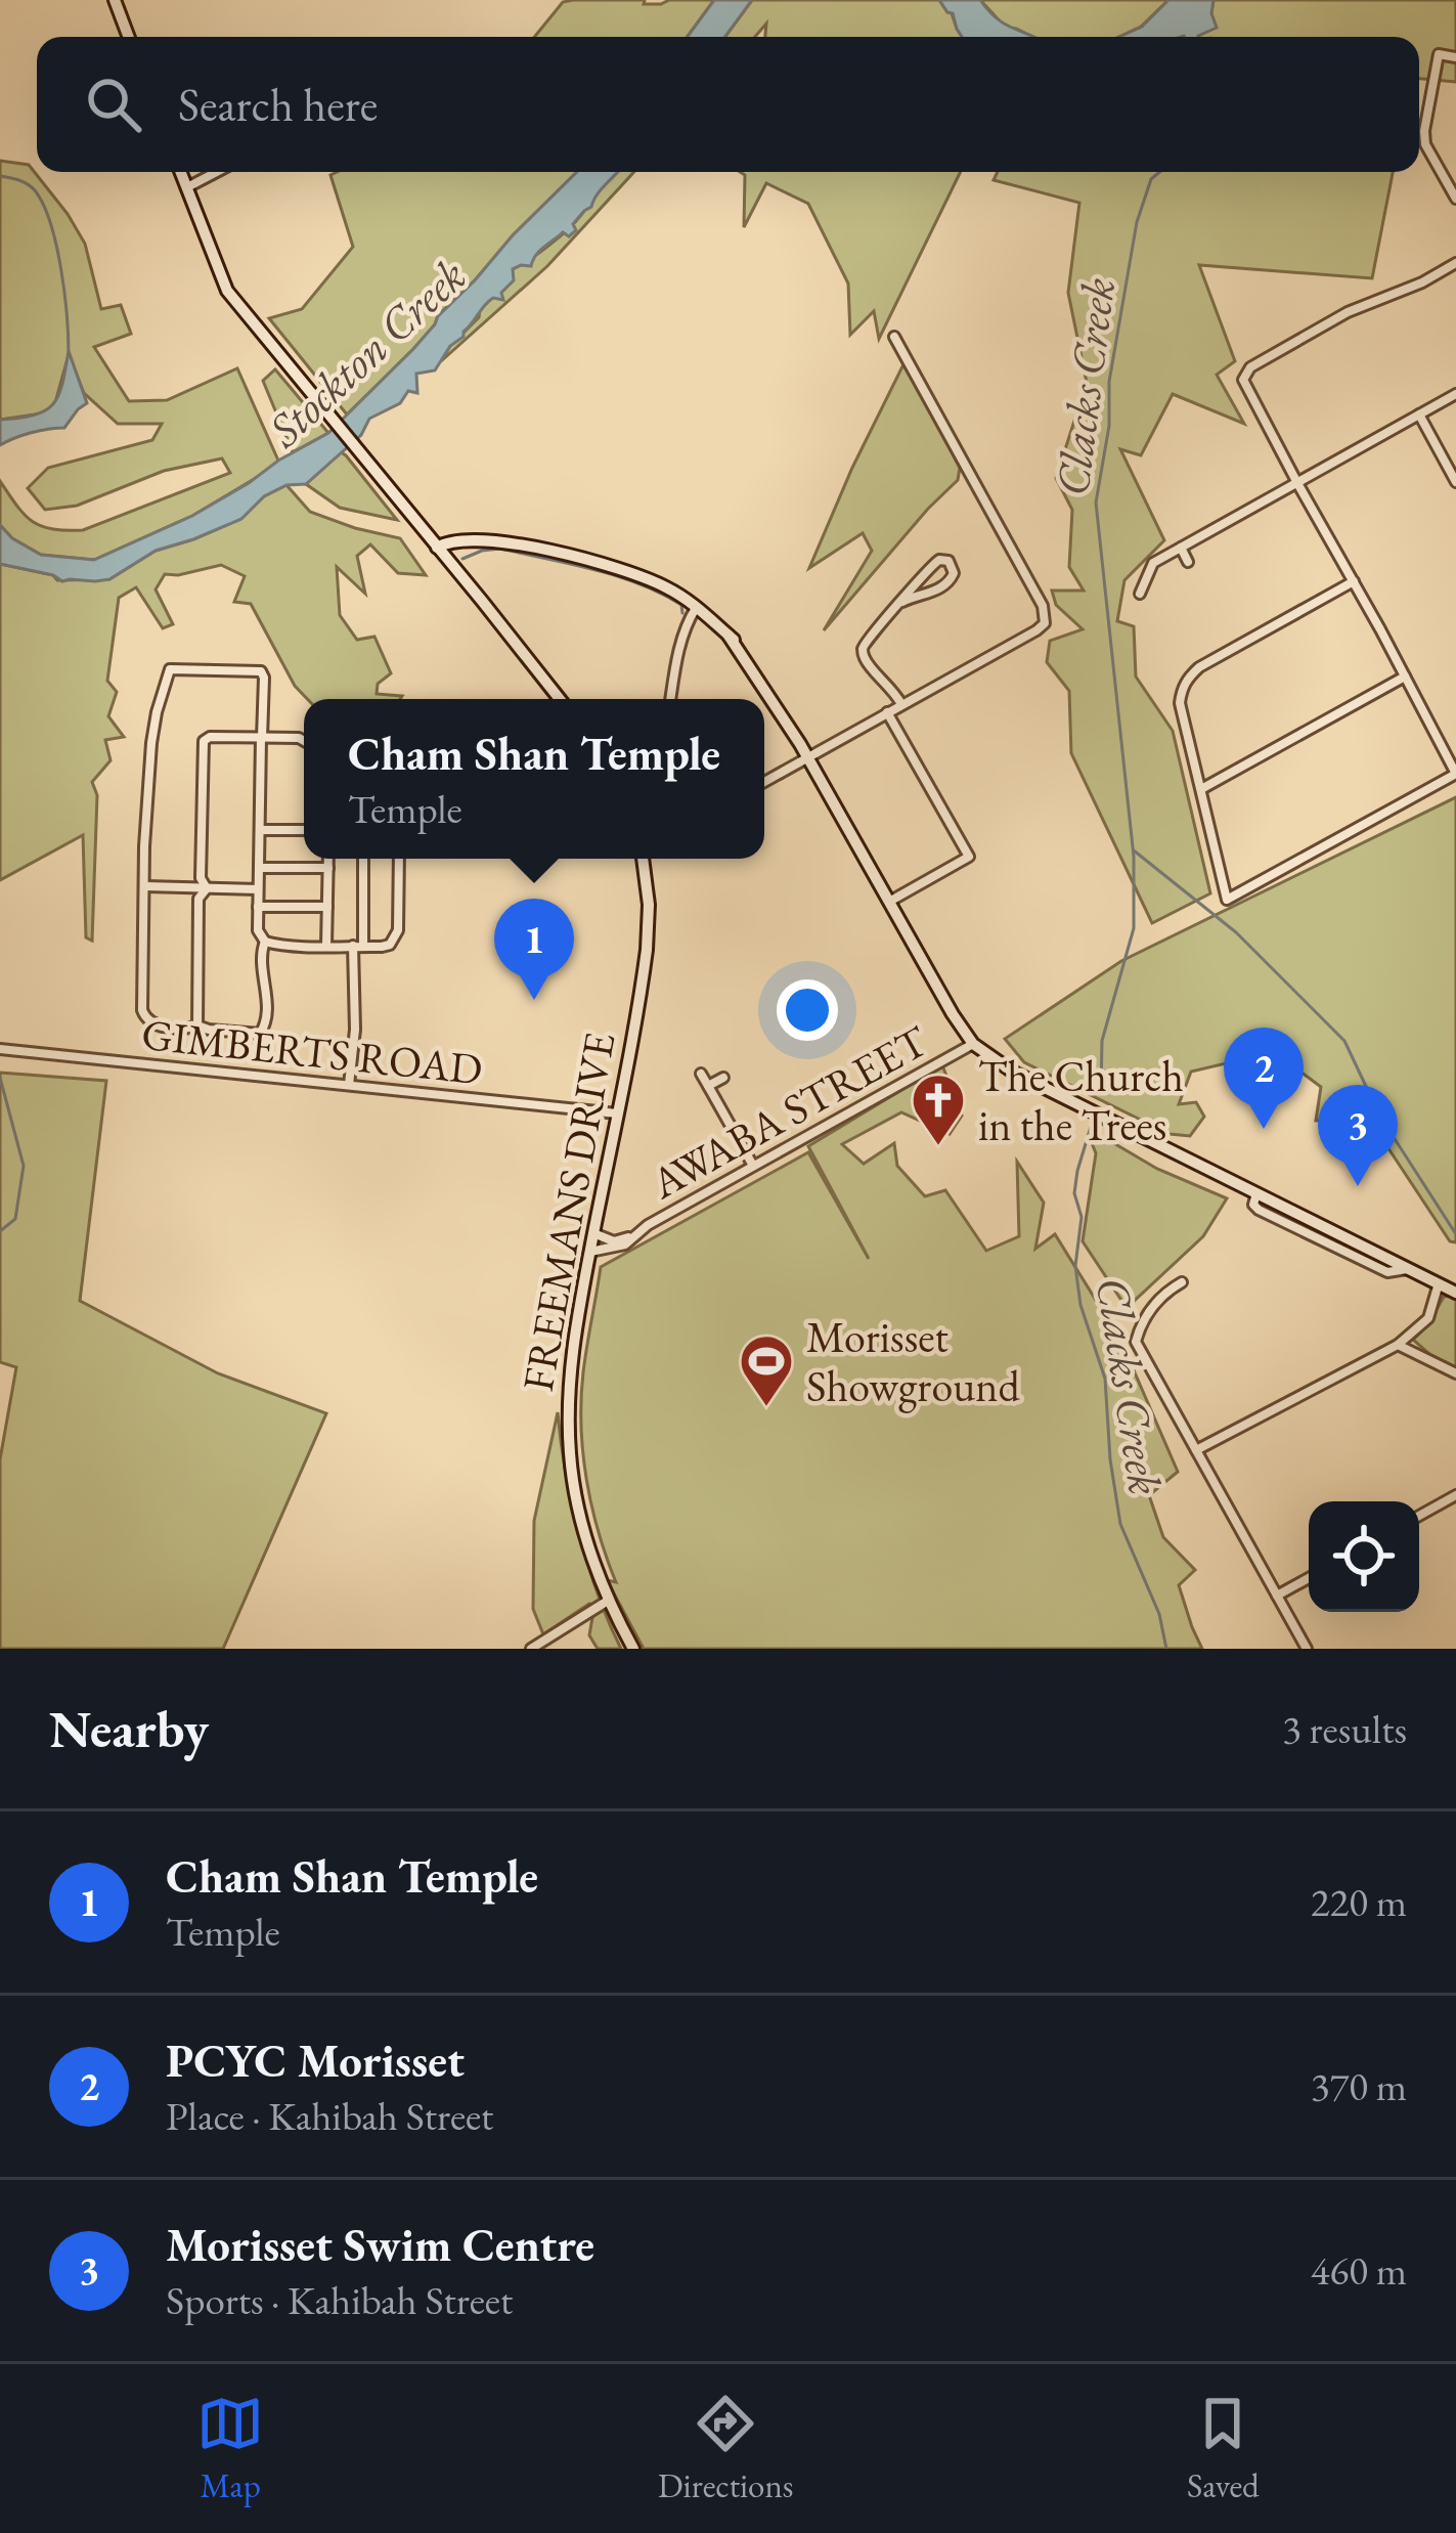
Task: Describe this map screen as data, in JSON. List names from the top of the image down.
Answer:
{
  "streets": {
    "main road": ["FREEMANS DRIVE"],
    "street": ["GIMBERTS ROAD", "AWABA STREET"]
  },
  "crossings": [
    ["GIMBERTS ROAD", "FREEMANS DRIVE"],
    ["AWABA STREET", "FREEMANS DRIVE"]
  ],
  "water": ["Stockton Creek", "Clacks Creek"],
  "places": {
    "church": ["The Church in the Trees"],
    "sports": ["Morisset Showground"]
  },
  "page": {
    "search": "Search here",
    "popup": ["Cham Shan Temple", "Temple"],
    "pins": ["1", "2", "3"],
    "heading": ["Nearby", "3 results"],
    "list": [
      {
        "mark": "1",
        "name": "Cham Shan Temple",
        "note": "Temple",
        "value": "220 m"
      },
      {
        "mark": "2",
        "name": "PCYC Morisset",
        "note": "Place · Kahibah Street",
        "value": "370 m"
      },
      {
        "mark": "3",
        "name": "Morisset Swim Centre",
        "note": "Sports · Kahibah Street",
        "value": "460 m"
      }
    ],
    "nav": ["Map", "Directions", "Saved"]
  }
}
